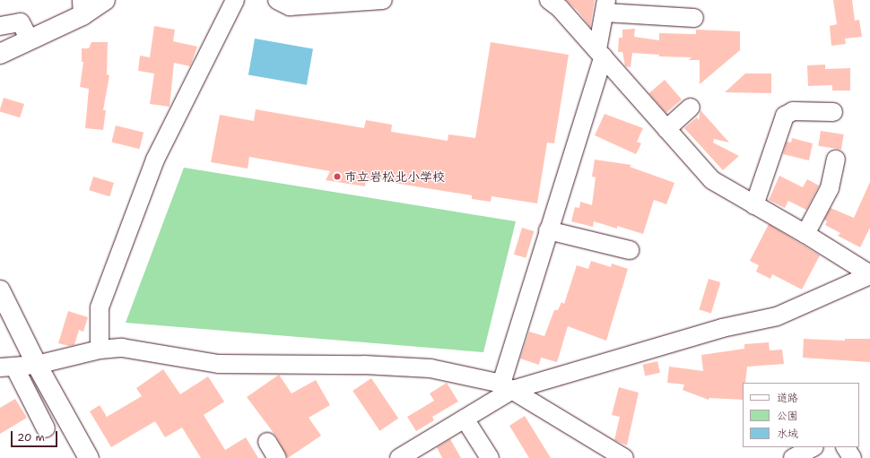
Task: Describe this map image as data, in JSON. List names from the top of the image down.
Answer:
{
  "places": ["市立岩松北小学校"],
  "legend": ["道路", "公園", "水域"],
  "scale_bar": "20 m"
}
